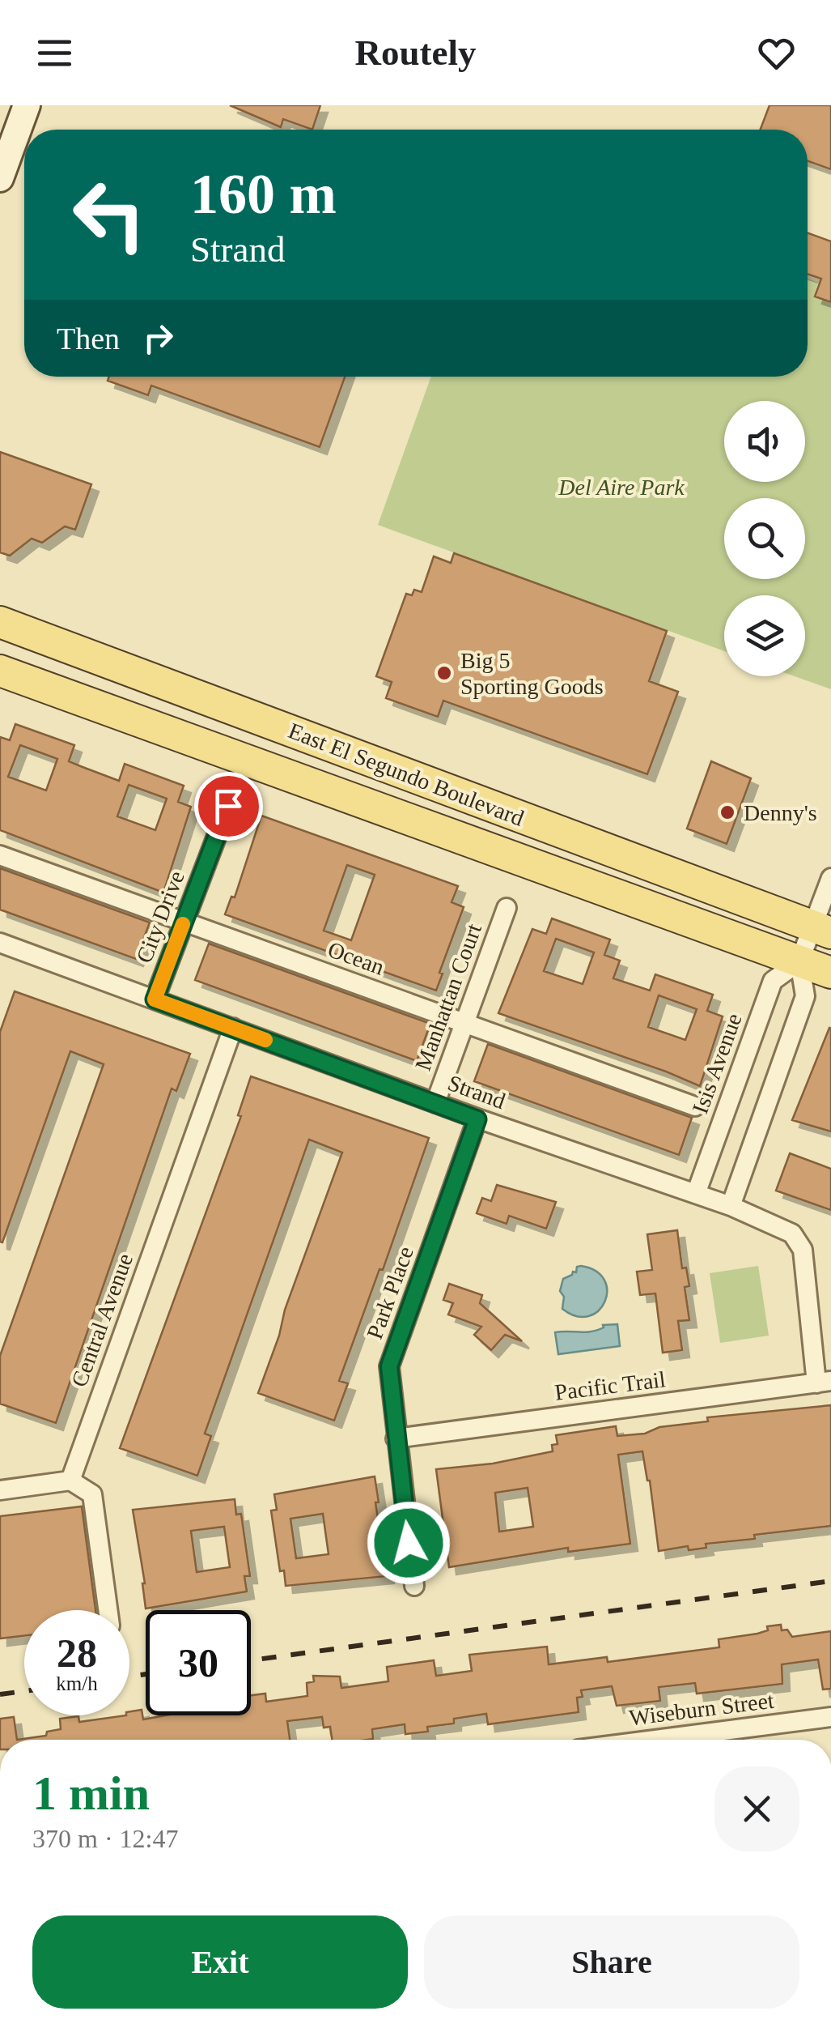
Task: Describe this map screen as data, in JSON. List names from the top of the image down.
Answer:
{
  "streets": {
    "main road": ["East El Segundo Boulevard"],
    "street": [
      "City Drive",
      "Ocean",
      "Manhattan Court",
      "Isis Avenue",
      "Strand",
      "Park Place",
      "Central Avenue",
      "Pacific Trail",
      "Wiseburn Street"
    ]
  },
  "crossings": [
    ["East El Segundo Boulevard", "Isis Avenue"],
    ["City Drive", "Ocean"],
    ["City Drive", "Strand"],
    ["Ocean", "Manhattan Court"],
    ["Manhattan Court", "Strand"],
    ["Isis Avenue", "Strand"],
    ["Strand", "Park Place"],
    ["Strand", "Central Avenue"],
    ["Strand", "Pacific Trail"],
    ["Park Place", "Pacific Trail"]
  ],
  "parks": ["Del Aire Park"],
  "places": ["Big 5 Sporting Goods", "Denny's"],
  "page": {
    "header": "Routely",
    "turn": ["160 m", "Strand"],
    "then": "Then",
    "speed": "28 km/h",
    "limit": "30",
    "heading": ["1 min", "370 m · 12:47"],
    "buttons": ["Exit", "Share"]
  }
}
